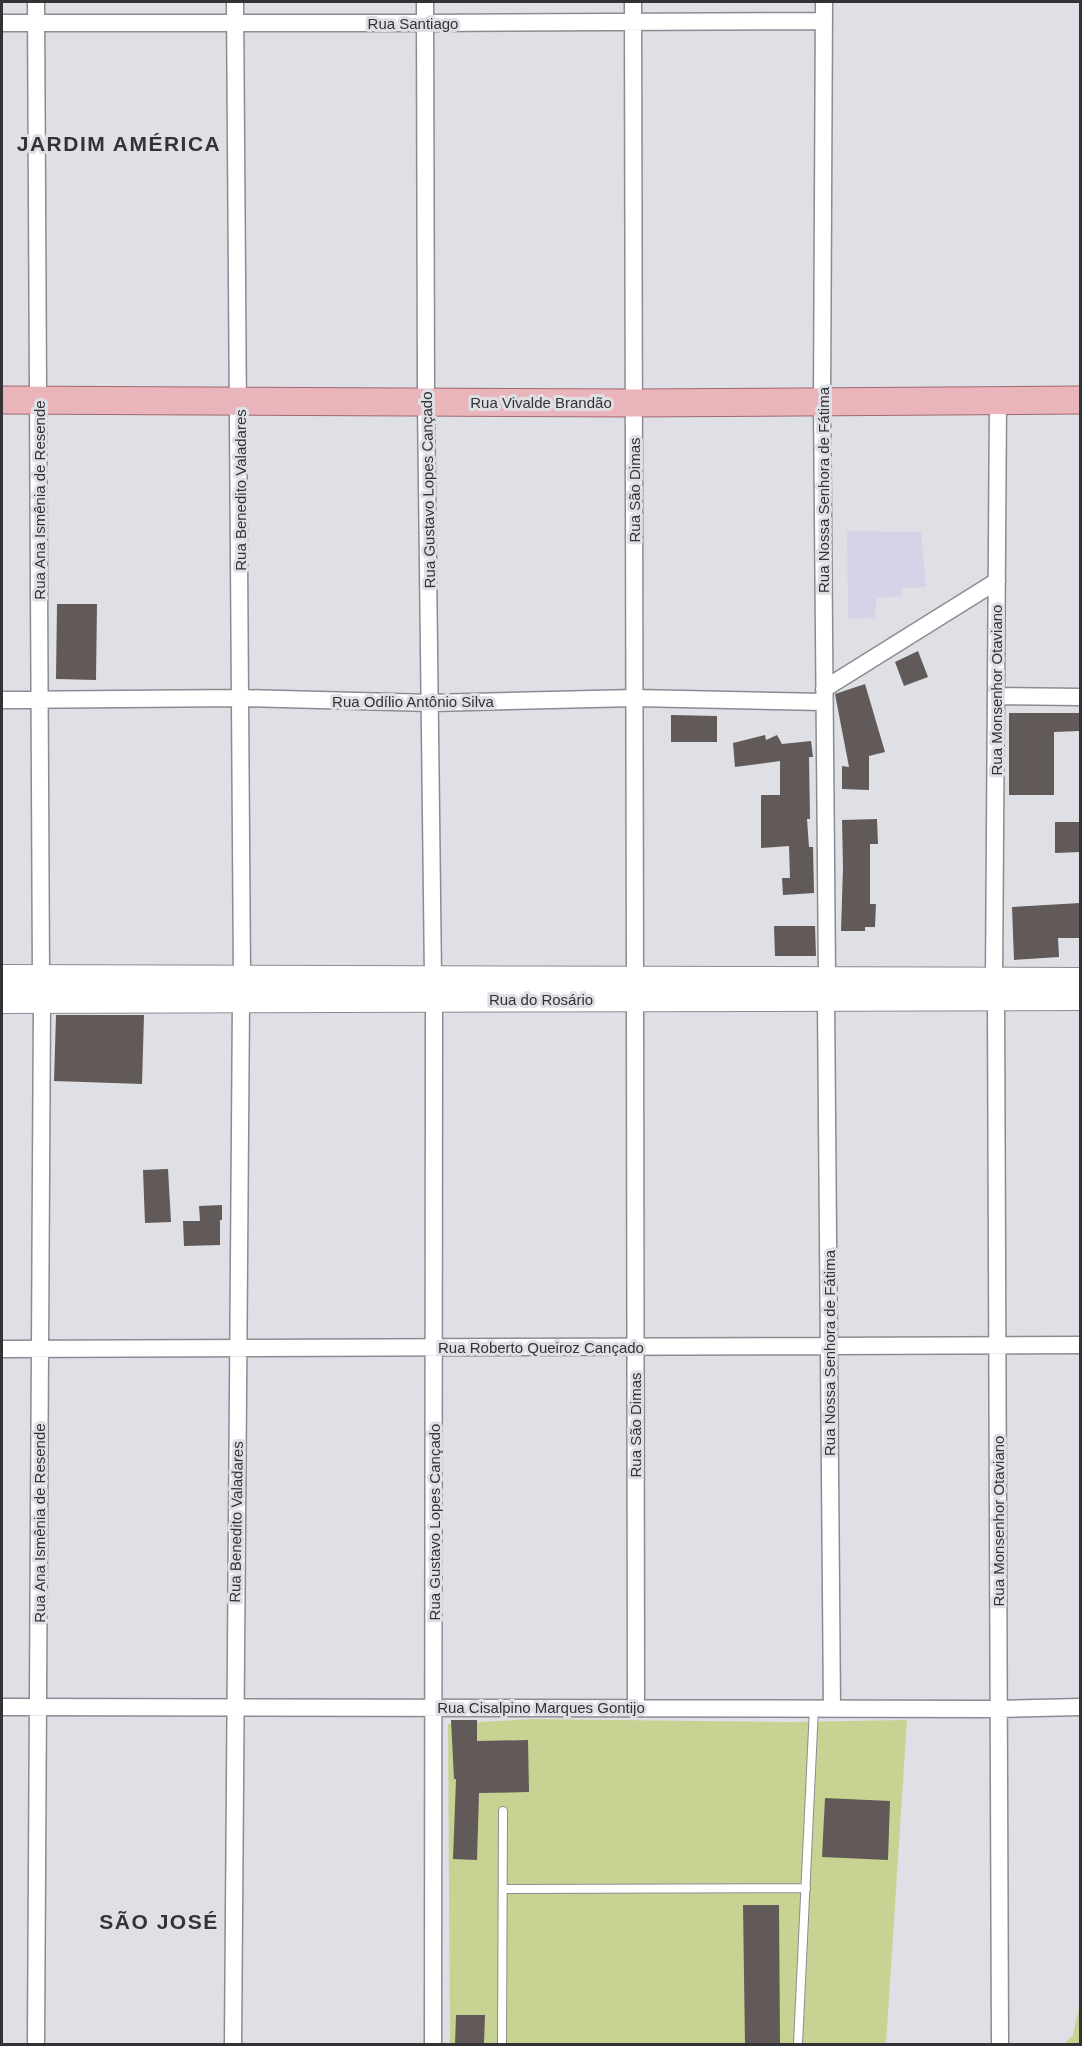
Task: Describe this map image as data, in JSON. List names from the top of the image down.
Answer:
{
  "streets": {
    "main road": ["Rua Vivalde Brandão", "Rua do Rosário"],
    "street": [
      "Rua Santiago",
      "Rua Benedito Valadares",
      "Rua Gustavo Lopes Cançado",
      "Rua São Dimas",
      "Rua Nossa Senhora de Fátima",
      "Rua Ana Ismênia de Resende",
      "Rua Monsenhor Otaviano",
      "Rua Odílio Antônio Silva",
      "Rua Roberto Queiroz Cançado",
      "Rua Cisalpino Marques Gontijo"
    ]
  },
  "crossings": [
    ["Rua Santiago", "Rua Benedito Valadares"],
    ["Rua Santiago", "Rua Gustavo Lopes Cançado"],
    ["Rua Santiago", "Rua São Dimas"],
    ["Rua Santiago", "Rua Nossa Senhora de Fátima"],
    ["Rua Santiago", "Rua Ana Ismênia de Resende"],
    ["Rua Vivalde Brandão", "Rua Benedito Valadares"],
    ["Rua Vivalde Brandão", "Rua Gustavo Lopes Cançado"],
    ["Rua Vivalde Brandão", "Rua São Dimas"],
    ["Rua Vivalde Brandão", "Rua Nossa Senhora de Fátima"],
    ["Rua Vivalde Brandão", "Rua Ana Ismênia de Resende"],
    ["Rua Vivalde Brandão", "Rua Monsenhor Otaviano"],
    ["Rua Benedito Valadares", "Rua Odílio Antônio Silva"],
    ["Rua Benedito Valadares", "Rua do Rosário"],
    ["Rua Benedito Valadares", "Rua Roberto Queiroz Cançado"],
    ["Rua Benedito Valadares", "Rua Cisalpino Marques Gontijo"],
    ["Rua Gustavo Lopes Cançado", "Rua Odílio Antônio Silva"],
    ["Rua Gustavo Lopes Cançado", "Rua do Rosário"],
    ["Rua Gustavo Lopes Cançado", "Rua Roberto Queiroz Cançado"],
    ["Rua Gustavo Lopes Cançado", "Rua Cisalpino Marques Gontijo"],
    ["Rua São Dimas", "Rua Odílio Antônio Silva"],
    ["Rua São Dimas", "Rua do Rosário"],
    ["Rua São Dimas", "Rua Roberto Queiroz Cançado"],
    ["Rua São Dimas", "Rua Cisalpino Marques Gontijo"],
    ["Rua Nossa Senhora de Fátima", "Rua Odílio Antônio Silva"],
    ["Rua Nossa Senhora de Fátima", "Rua do Rosário"],
    ["Rua Nossa Senhora de Fátima", "Rua Roberto Queiroz Cançado"],
    ["Rua Nossa Senhora de Fátima", "Rua Cisalpino Marques Gontijo"],
    ["Rua Ana Ismênia de Resende", "Rua Odílio Antônio Silva"],
    ["Rua Ana Ismênia de Resende", "Rua do Rosário"],
    ["Rua Ana Ismênia de Resende", "Rua Roberto Queiroz Cançado"],
    ["Rua Ana Ismênia de Resende", "Rua Cisalpino Marques Gontijo"],
    ["Rua Monsenhor Otaviano", "Rua do Rosário"],
    ["Rua Monsenhor Otaviano", "Rua Roberto Queiroz Cançado"],
    ["Rua Monsenhor Otaviano", "Rua Cisalpino Marques Gontijo"]
  ],
  "districts": ["JARDIM AMÉRICA", "SÃO JOSÉ"]
}
